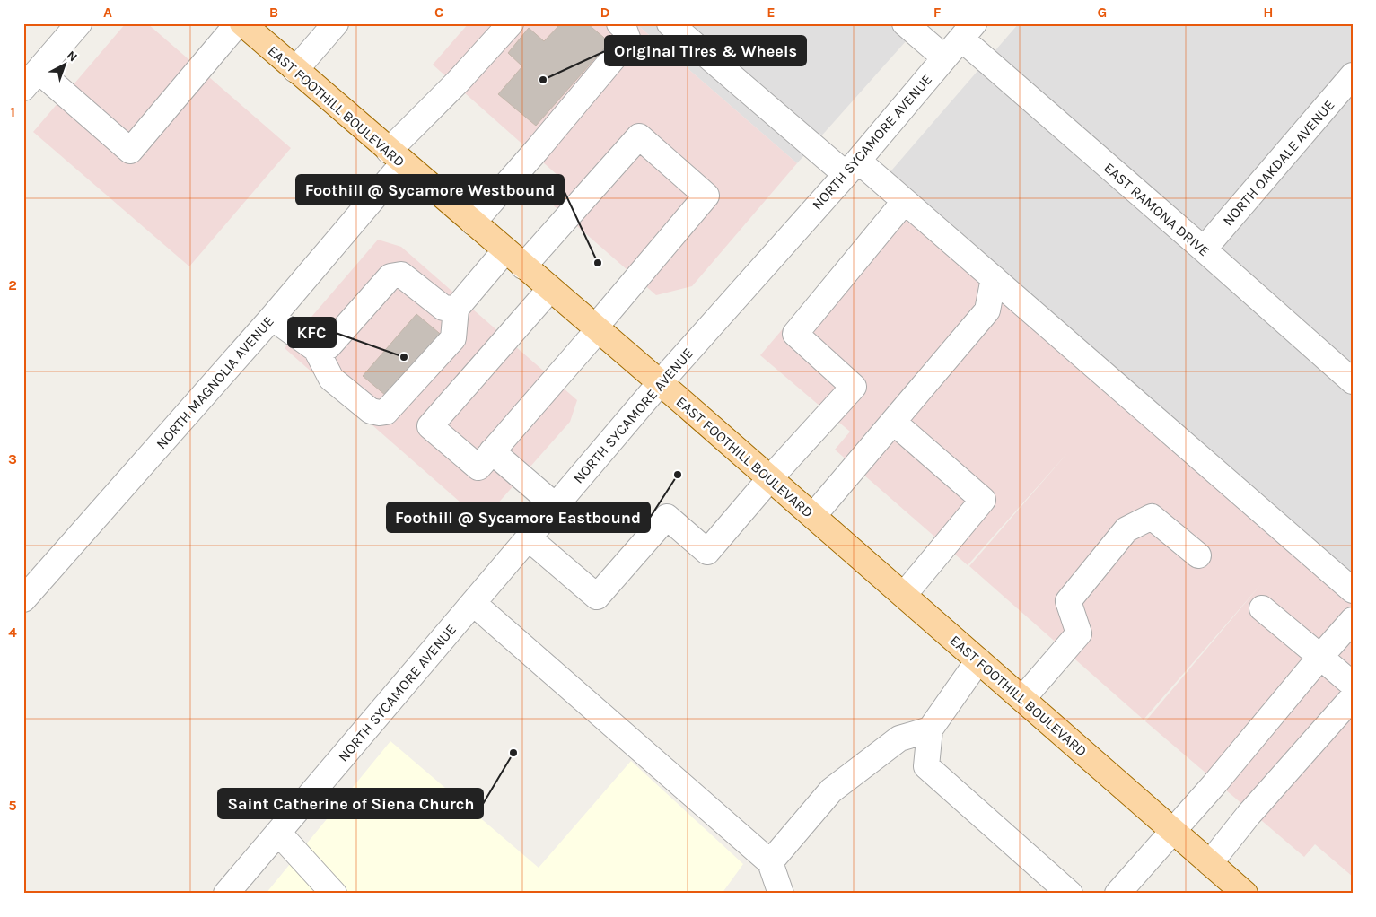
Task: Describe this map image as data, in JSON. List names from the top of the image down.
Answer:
{
  "streets": {
    "main road": ["EAST FOOTHILL BOULEVARD"],
    "street": [
      "NORTH SYCAMORE AVENUE",
      "NORTH OAKDALE AVENUE",
      "EAST RAMONA DRIVE",
      "NORTH MAGNOLIA AVENUE"
    ]
  },
  "crossings": [
    ["EAST FOOTHILL BOULEVARD", "NORTH SYCAMORE AVENUE"],
    ["EAST FOOTHILL BOULEVARD", "NORTH MAGNOLIA AVENUE"],
    ["NORTH SYCAMORE AVENUE", "EAST RAMONA DRIVE"],
    ["NORTH OAKDALE AVENUE", "EAST RAMONA DRIVE"]
  ],
  "places": [
    "Original Tires & Wheels",
    "Foothill @ Sycamore Westbound",
    "KFC",
    "Foothill @ Sycamore Eastbound",
    "Saint Catherine of Siena Church"
  ],
  "north": "top right",
  "grid": {
    "columns": [
      "A",
      "B",
      "C",
      "D",
      "E",
      "F",
      "G",
      "H"
    ],
    "rows": [
      "1",
      "2",
      "3",
      "4",
      "5"
    ]
  }
}
